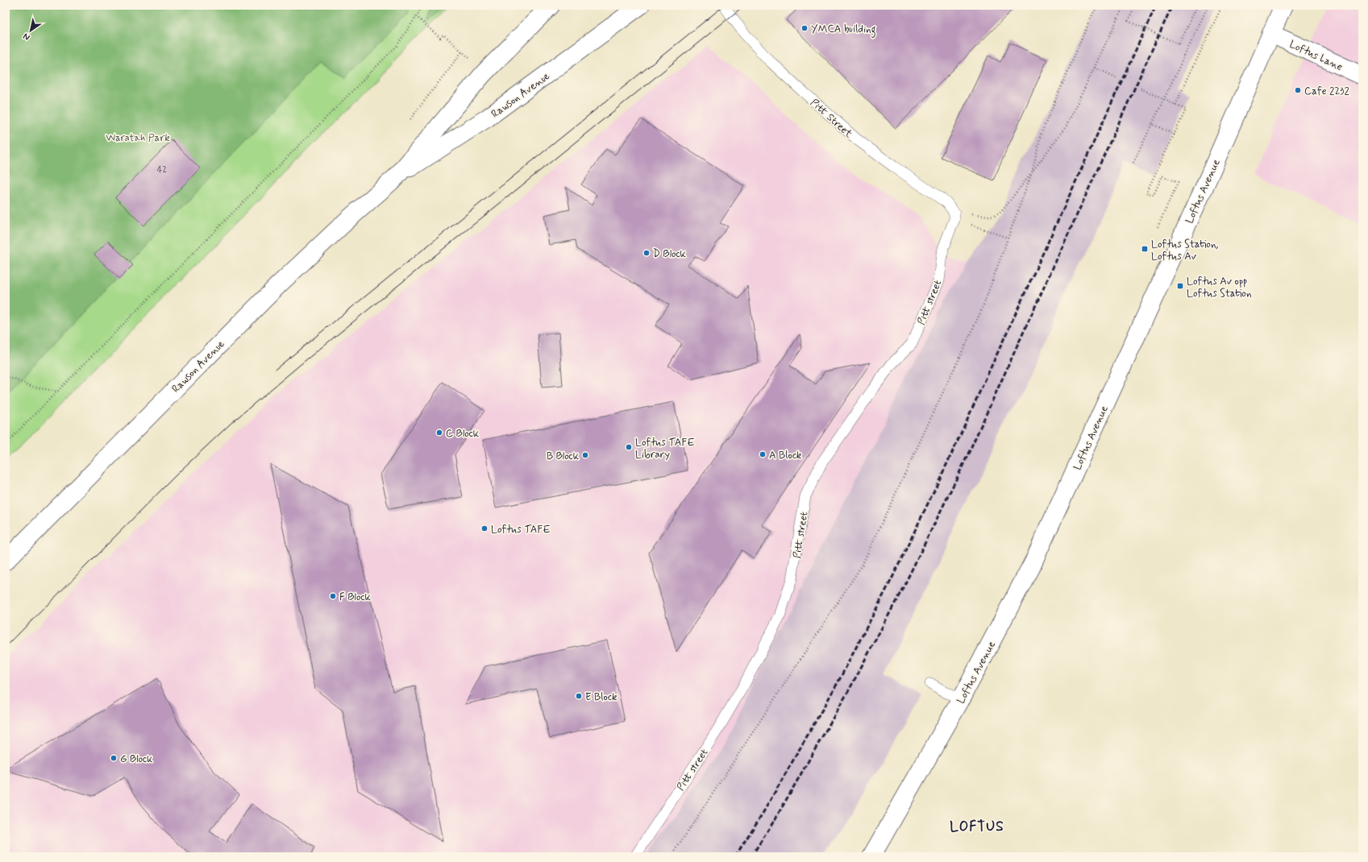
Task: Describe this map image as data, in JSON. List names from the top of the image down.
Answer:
{
  "streets": {
    "street": ["Loftus Lane", "Rawson Avenue", "Loftus Avenue"],
    "lane": ["Pitt Street", "Pitt street"]
  },
  "crossings": [
    ["Loftus Lane", "Loftus Avenue"],
    ["Pitt Street", "Pitt street"]
  ],
  "districts": ["LOFTUS"],
  "parks": ["Waratah Park"],
  "places": {
    "other": [
      "YMCA building",
      "Cafe 2232",
      "D Block",
      "C Block",
      "Loftus TAFE Library",
      "A Block",
      "B Block",
      "Loftus TAFE",
      "F Block",
      "E Block",
      "G Block"
    ],
    "transit": ["Loftus Station, Loftus Av", "Loftus Av opp Loftus Station"]
  },
  "house_numbers": ["42"],
  "north": "bottom left"
}
